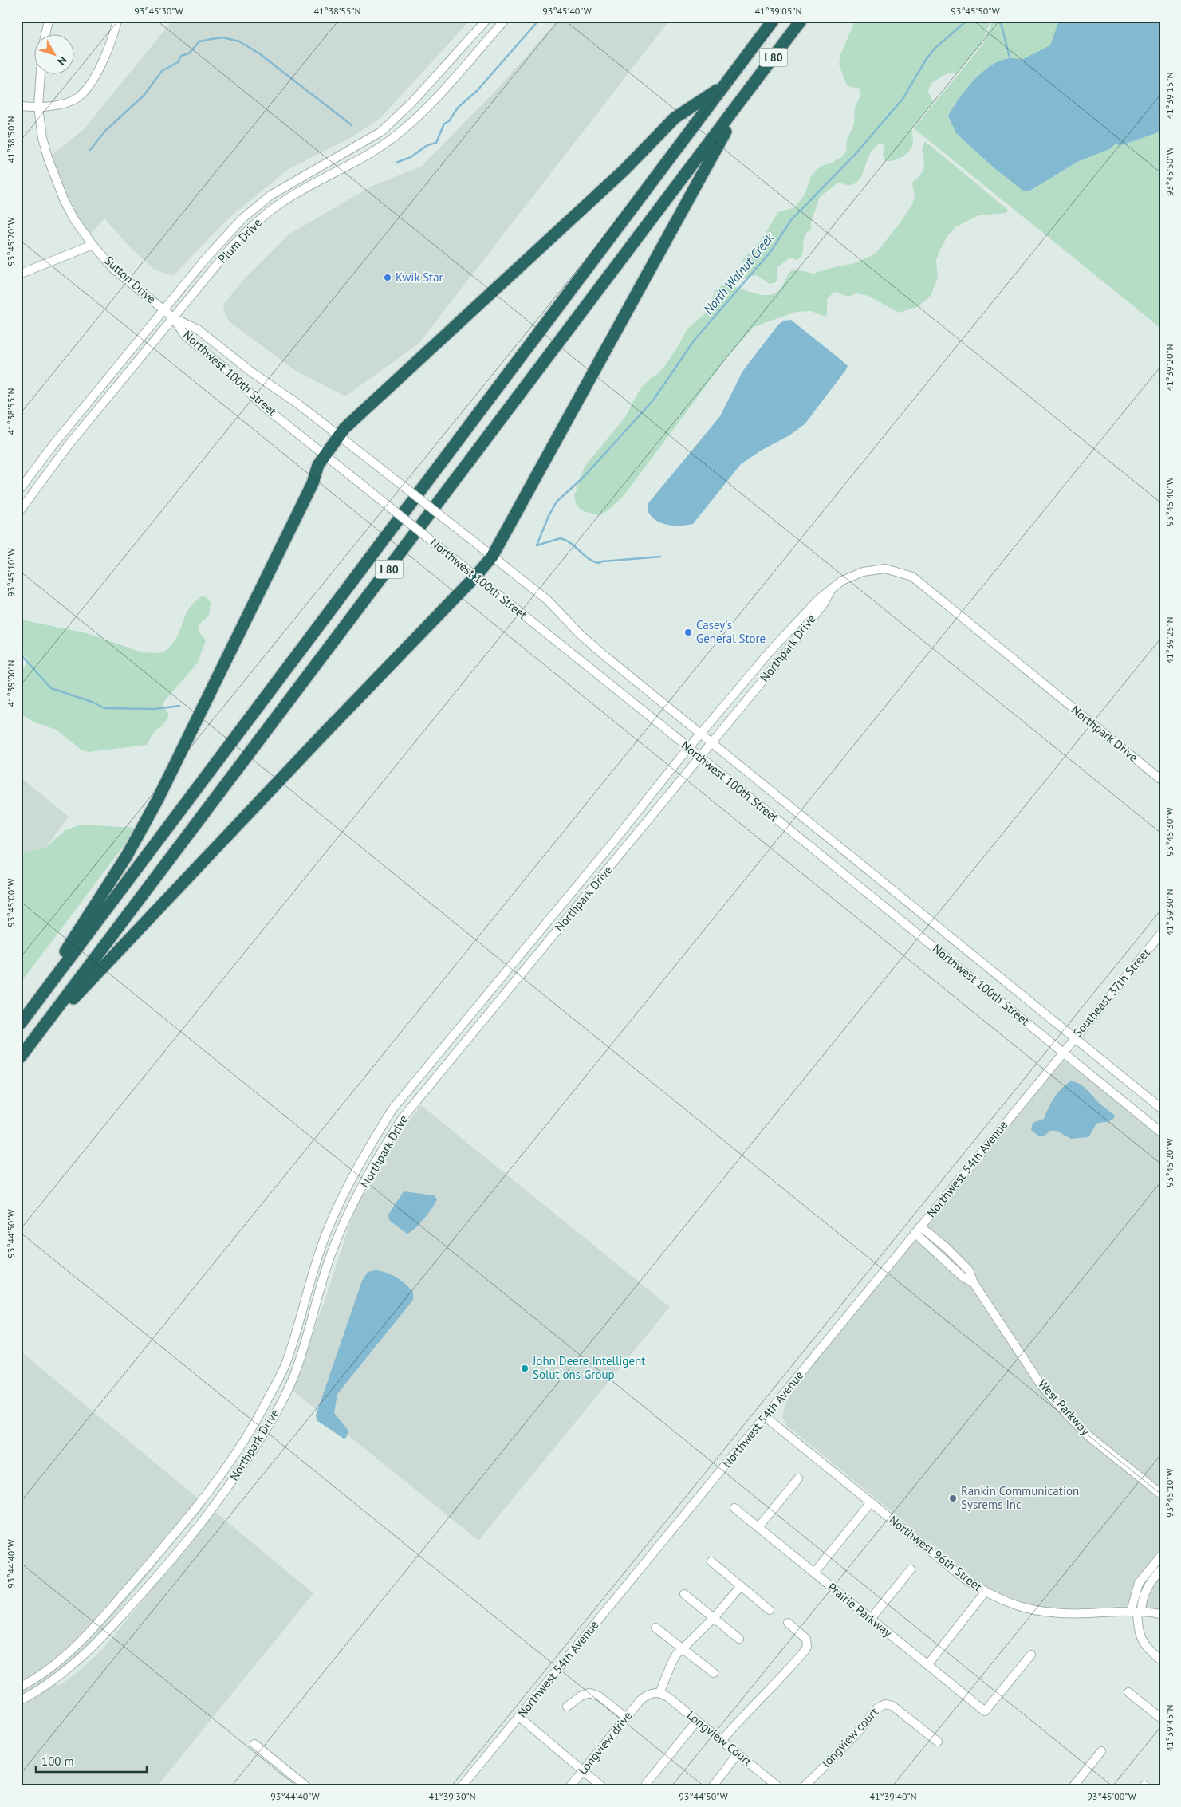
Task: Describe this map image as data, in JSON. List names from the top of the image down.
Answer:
{
  "streets": {
    "highway": ["I 80"],
    "street": [
      "Plum Drive",
      "Sutton Drive",
      "Northwest 100th Street",
      "Northpark Drive",
      "Southeast 37th Street",
      "Northwest 54th Avenue",
      "West Parkway",
      "Northwest 96th Street",
      "Prairie Parkway",
      "longview court",
      "Longview Court",
      "Longview drive"
    ]
  },
  "crossings": [
    ["Plum Drive", "Sutton Drive"],
    ["Plum Drive", "Northwest 100th Street"],
    ["Sutton Drive", "Northwest 100th Street"],
    ["Northwest 100th Street", "Northpark Drive"],
    ["Northwest 100th Street", "Southeast 37th Street"],
    ["Northwest 100th Street", "Northwest 54th Avenue"],
    ["Southeast 37th Street", "Northwest 54th Avenue"],
    ["Northwest 54th Avenue", "West Parkway"],
    ["Northwest 54th Avenue", "Northwest 96th Street"],
    ["longview court", "Longview Court"],
    ["Longview Court", "Longview drive"]
  ],
  "water": ["North Walnut Creek"],
  "places": [
    "Kwik Star",
    "Casey's General Store",
    "John Deere Intelligent Solutions Group",
    "Rankin Communication Sysrems Inc"
  ],
  "scale_bar": "100 m",
  "north": "bottom right",
  "coordinates": [
    "93°45'30\"W",
    "41°38'55\"N",
    "93°45'40\"W",
    "41°39'05\"N",
    "93°45'50\"W",
    "41°39'15\"N",
    "41°38'50\"N",
    "93°45'20\"W",
    "41°39'20\"N",
    "93°45'10\"W",
    "41°39'25\"N",
    "41°39'00\"N",
    "93°45'00\"W",
    "41°39'30\"N",
    "93°44'50\"W",
    "93°44'40\"W",
    "41°39'45\"N",
    "41°39'40\"N"
  ]
}
